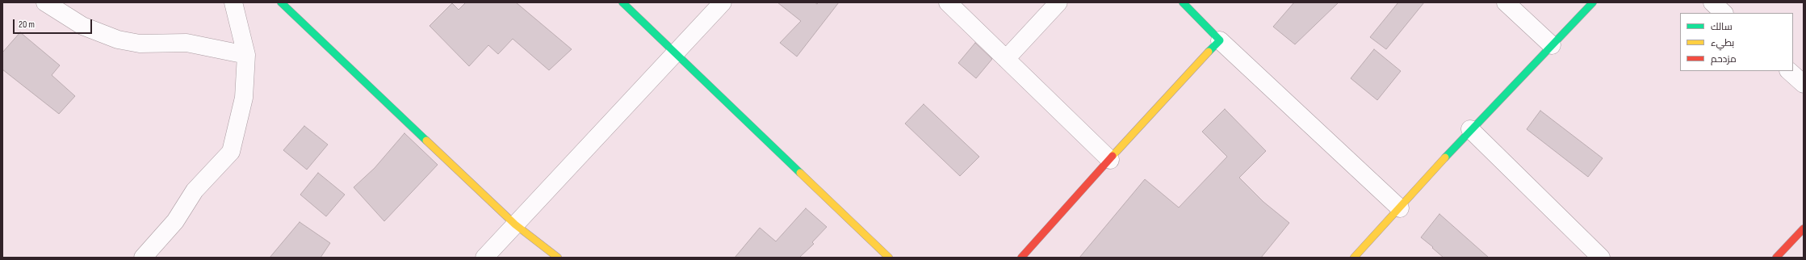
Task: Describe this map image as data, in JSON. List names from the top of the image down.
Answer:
{
  "legend": ["سالك", "بطيء", "مزدحم"],
  "scale_bar": "20 m"
}
